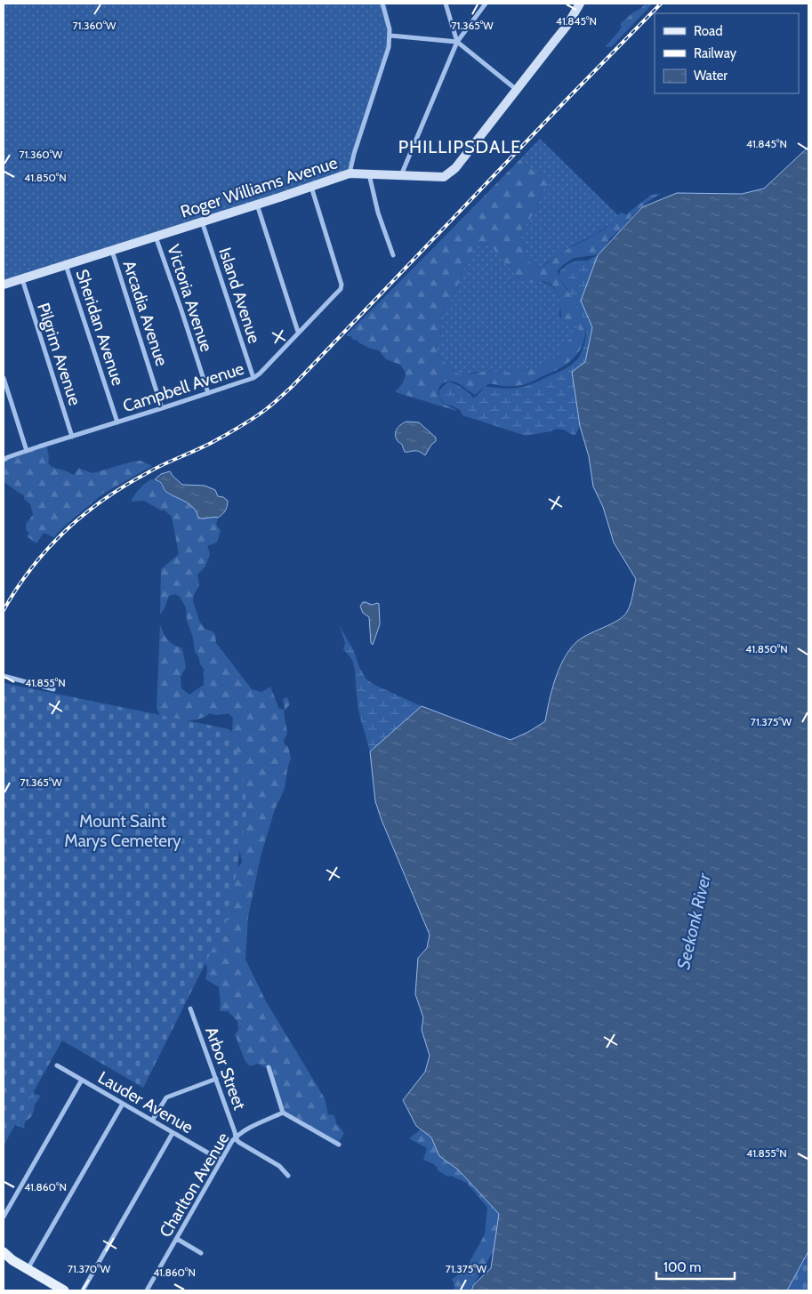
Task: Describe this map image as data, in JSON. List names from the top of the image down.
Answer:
{
  "streets": {
    "main road": ["Roger Williams Avenue"],
    "street": [
      "Island Avenue",
      "Victoria Avenue",
      "Arcadia Avenue",
      "Sheridan Avenue",
      "Pilgrim Avenue",
      "Campbell Avenue",
      "Arbor Street",
      "Lauder Avenue",
      "Charlton Avenue"
    ]
  },
  "crossings": [
    ["Roger Williams Avenue", "Island Avenue"],
    ["Roger Williams Avenue", "Victoria Avenue"],
    ["Roger Williams Avenue", "Arcadia Avenue"],
    ["Roger Williams Avenue", "Sheridan Avenue"],
    ["Roger Williams Avenue", "Pilgrim Avenue"],
    ["Roger Williams Avenue", "Campbell Avenue"],
    ["Island Avenue", "Campbell Avenue"],
    ["Victoria Avenue", "Campbell Avenue"],
    ["Arcadia Avenue", "Campbell Avenue"],
    ["Sheridan Avenue", "Campbell Avenue"],
    ["Pilgrim Avenue", "Campbell Avenue"],
    ["Arbor Street", "Charlton Avenue"],
    ["Lauder Avenue", "Charlton Avenue"]
  ],
  "districts": ["PHILLIPSDALE"],
  "water": ["Seekonk River"],
  "parks": ["Mount Saint Marys Cemetery"],
  "legend": ["Road", "Railway", "Water"],
  "scale_bar": "100 m",
  "coordinates": [
    "41.845°N",
    "71.365°W",
    "71.360°W",
    "41.850°N",
    "41.855°N",
    "71.375°W",
    "41.860°N",
    "71.370°W"
  ]
}
